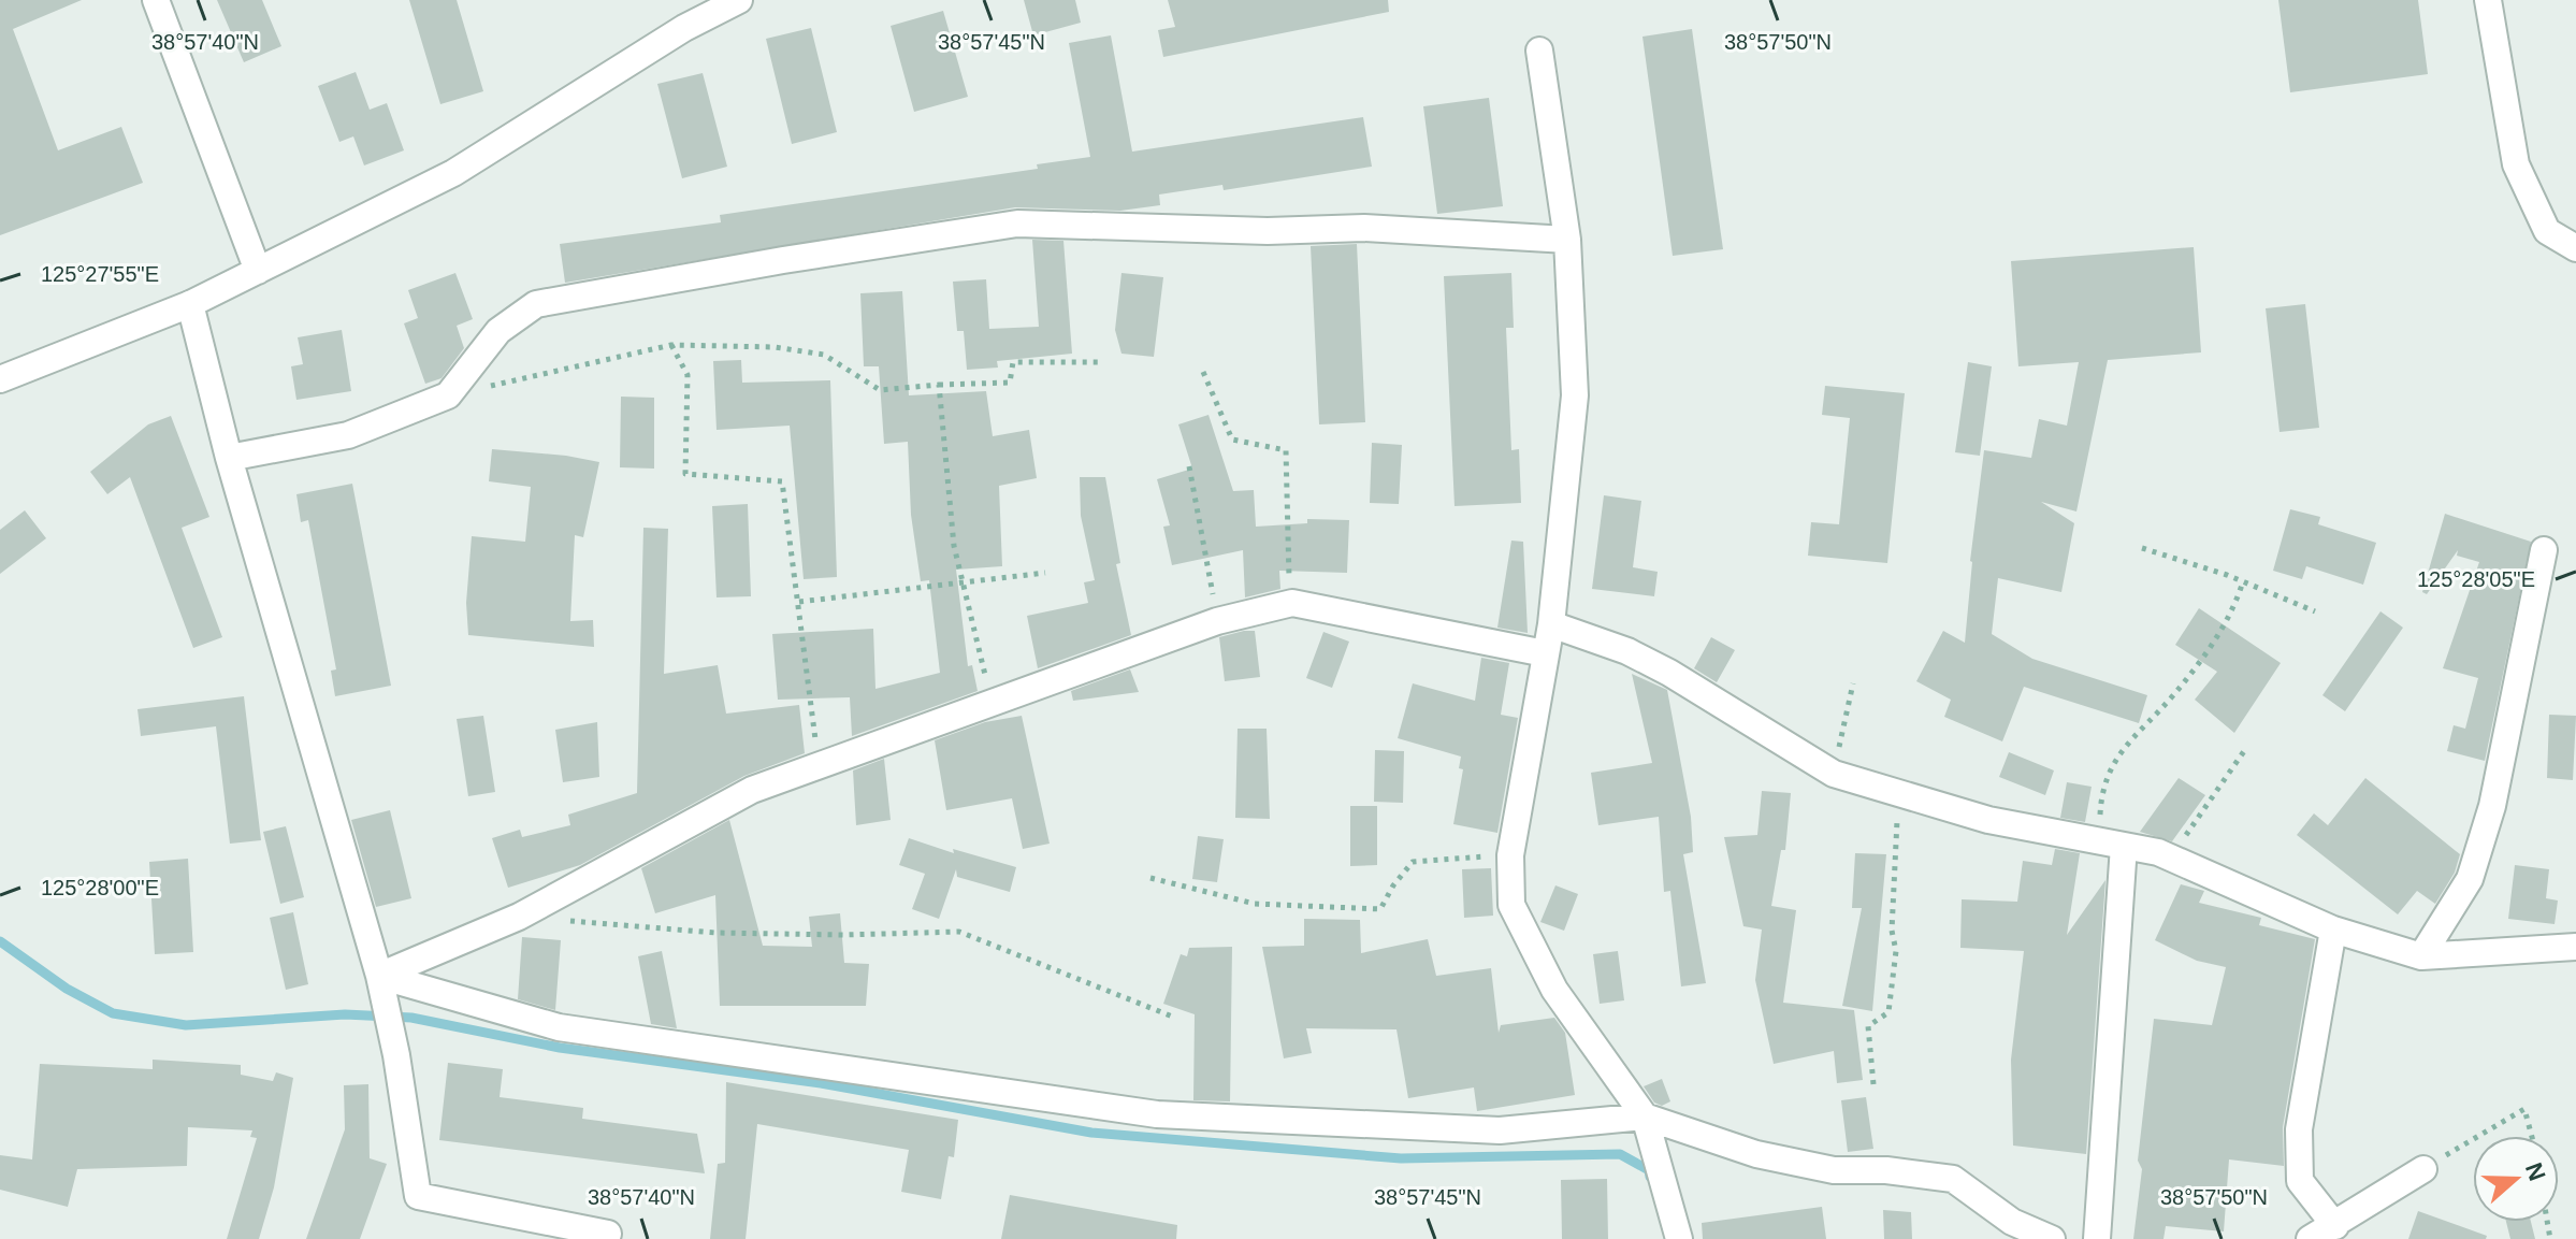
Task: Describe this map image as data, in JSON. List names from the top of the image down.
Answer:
{
  "north": "right",
  "coordinates": [
    "38°57'40\"N",
    "38°57'45\"N",
    "38°57'50\"N",
    "125°27'55\"E",
    "125°28'05\"E",
    "125°28'00\"E"
  ]
}
